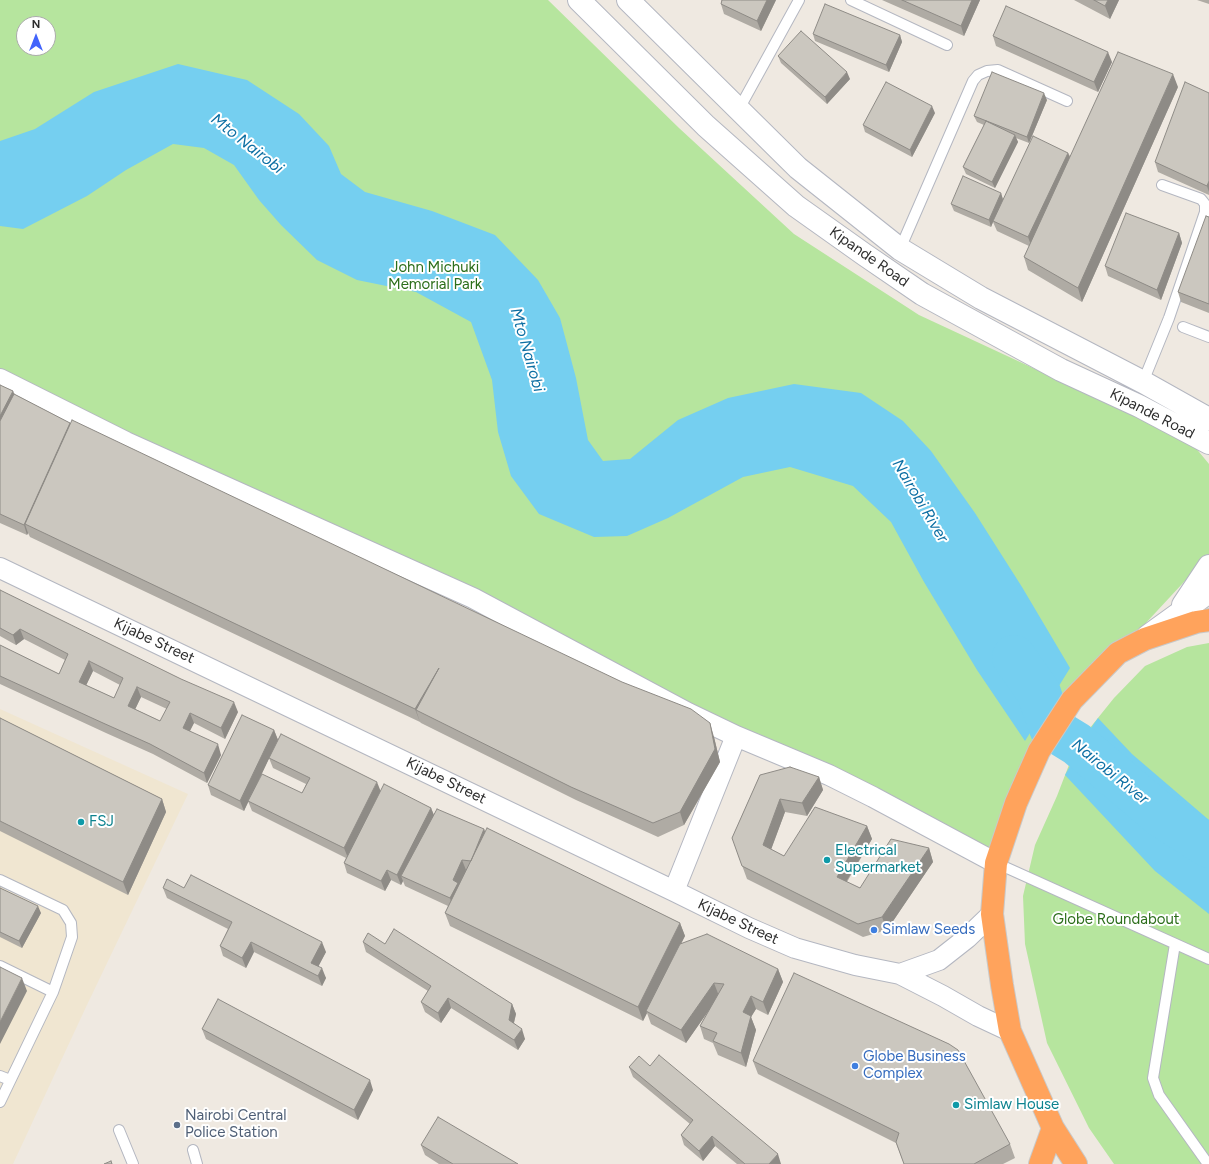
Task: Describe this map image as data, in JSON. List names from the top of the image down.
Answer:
{
  "streets": {
    "main road": ["Kipande Road"],
    "street": ["Kijabe Street"]
  },
  "water": ["Mto Nairobi", "Nairobi River"],
  "parks": ["John Michuki Memorial Park", "Globe Roundabout"],
  "places": [
    "FSJ",
    "Electrical Supermarket",
    "Simlaw Seeds",
    "Globe Business Complex",
    "Simlaw House",
    "Nairobi Central Police Station"
  ],
  "north": "top"
}
